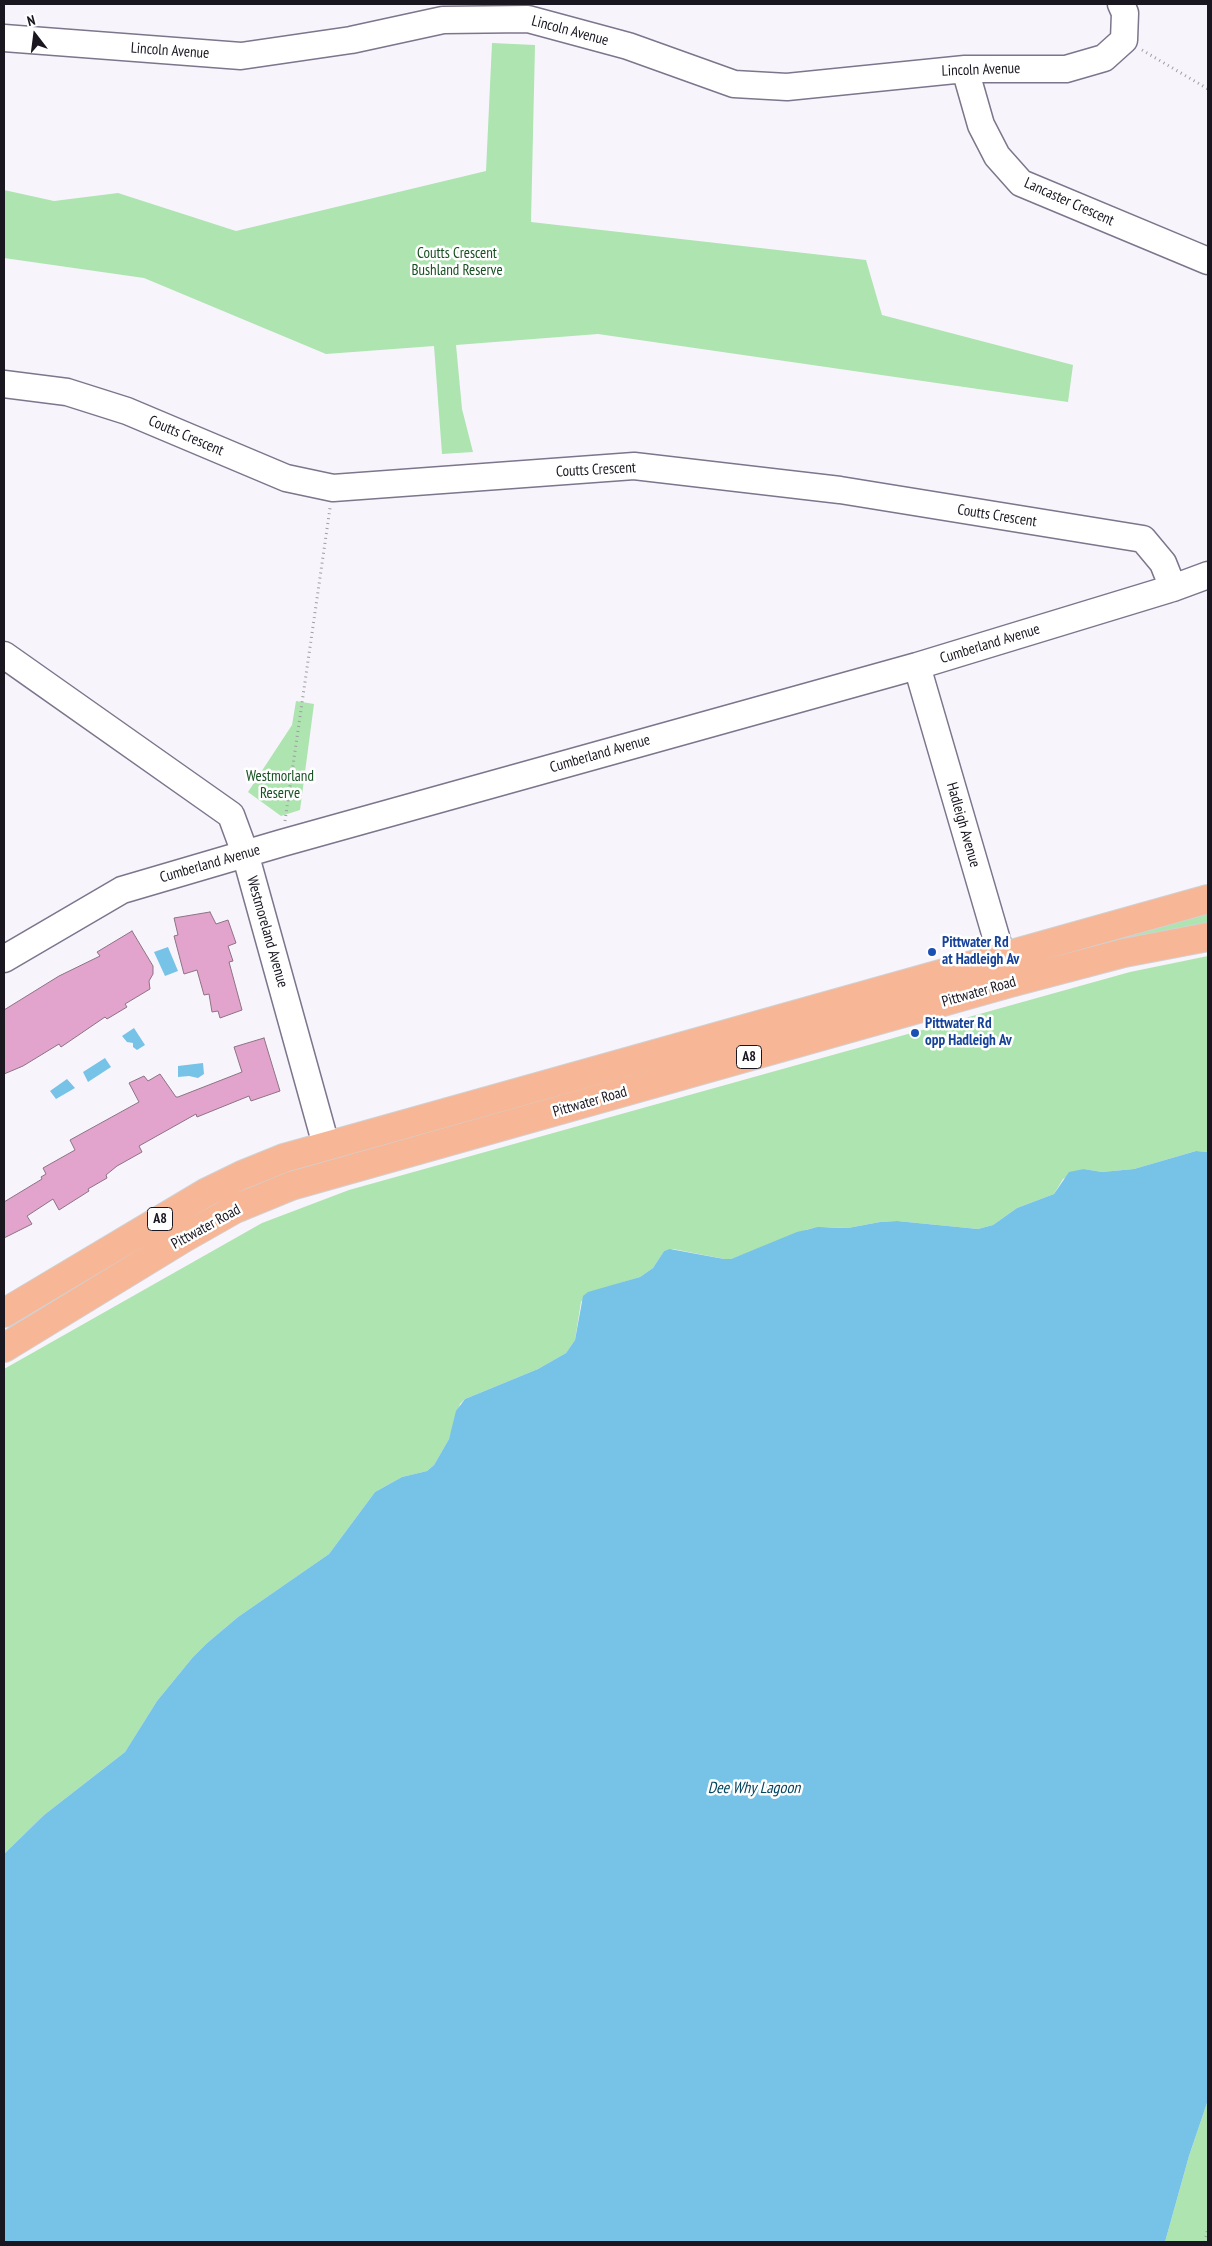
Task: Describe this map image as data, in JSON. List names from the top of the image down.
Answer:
{
  "streets": {
    "highway": ["Pittwater Road", "A8"],
    "street": [
      "Lincoln Avenue",
      "Lancaster Crescent",
      "Coutts Crescent",
      "Cumberland Avenue",
      "Hadleigh Avenue",
      "Westmoreland Avenue"
    ]
  },
  "crossings": [
    ["Lincoln Avenue", "Lancaster Crescent"],
    ["Coutts Crescent", "Cumberland Avenue"],
    ["Cumberland Avenue", "Hadleigh Avenue"],
    ["Cumberland Avenue", "Westmoreland Avenue"],
    ["Hadleigh Avenue", "Pittwater Road"],
    ["Westmoreland Avenue", "Pittwater Road"]
  ],
  "water": ["Dee Why Lagoon"],
  "parks": ["Coutts Crescent Bushland Reserve", "Westmorland Reserve"],
  "places": ["Pittwater Rd at Hadleigh Av", "Pittwater Rd opp Hadleigh Av"],
  "north": "top"
}
